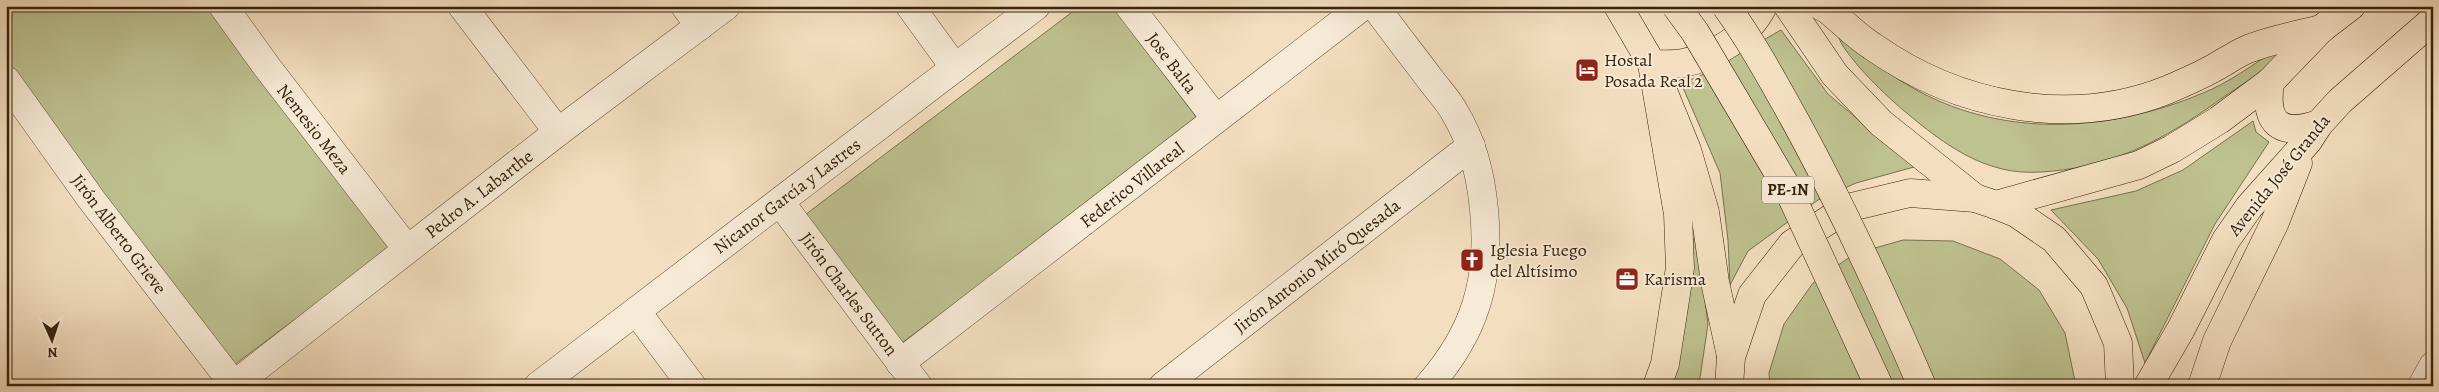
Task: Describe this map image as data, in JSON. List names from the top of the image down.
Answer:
{
  "streets": {
    "main road": ["Avenida José Granda", "PE-1N"],
    "street": [
      "Jose Balta",
      "Nemesio Meza",
      "Federico Villareal",
      "Pedro A. Labarthe",
      "Nicanor García y Lastres",
      "Jirón Alberto Grieve",
      "Jirón Antonio Miró Quesada",
      "Jirón Charles Sutton"
    ]
  },
  "crossings": [
    ["Jose Balta", "Federico Villareal"],
    ["Nemesio Meza", "Pedro A. Labarthe"],
    ["Federico Villareal", "Jirón Charles Sutton"],
    ["Pedro A. Labarthe", "Jirón Alberto Grieve"],
    ["Nicanor García y Lastres", "Jirón Charles Sutton"]
  ],
  "places": {
    "hotel": ["Hostal Posada Real 2"],
    "church": ["Iglesia Fuego del Altísimo"],
    "office": ["Karisma"]
  },
  "north": "bottom"
}
